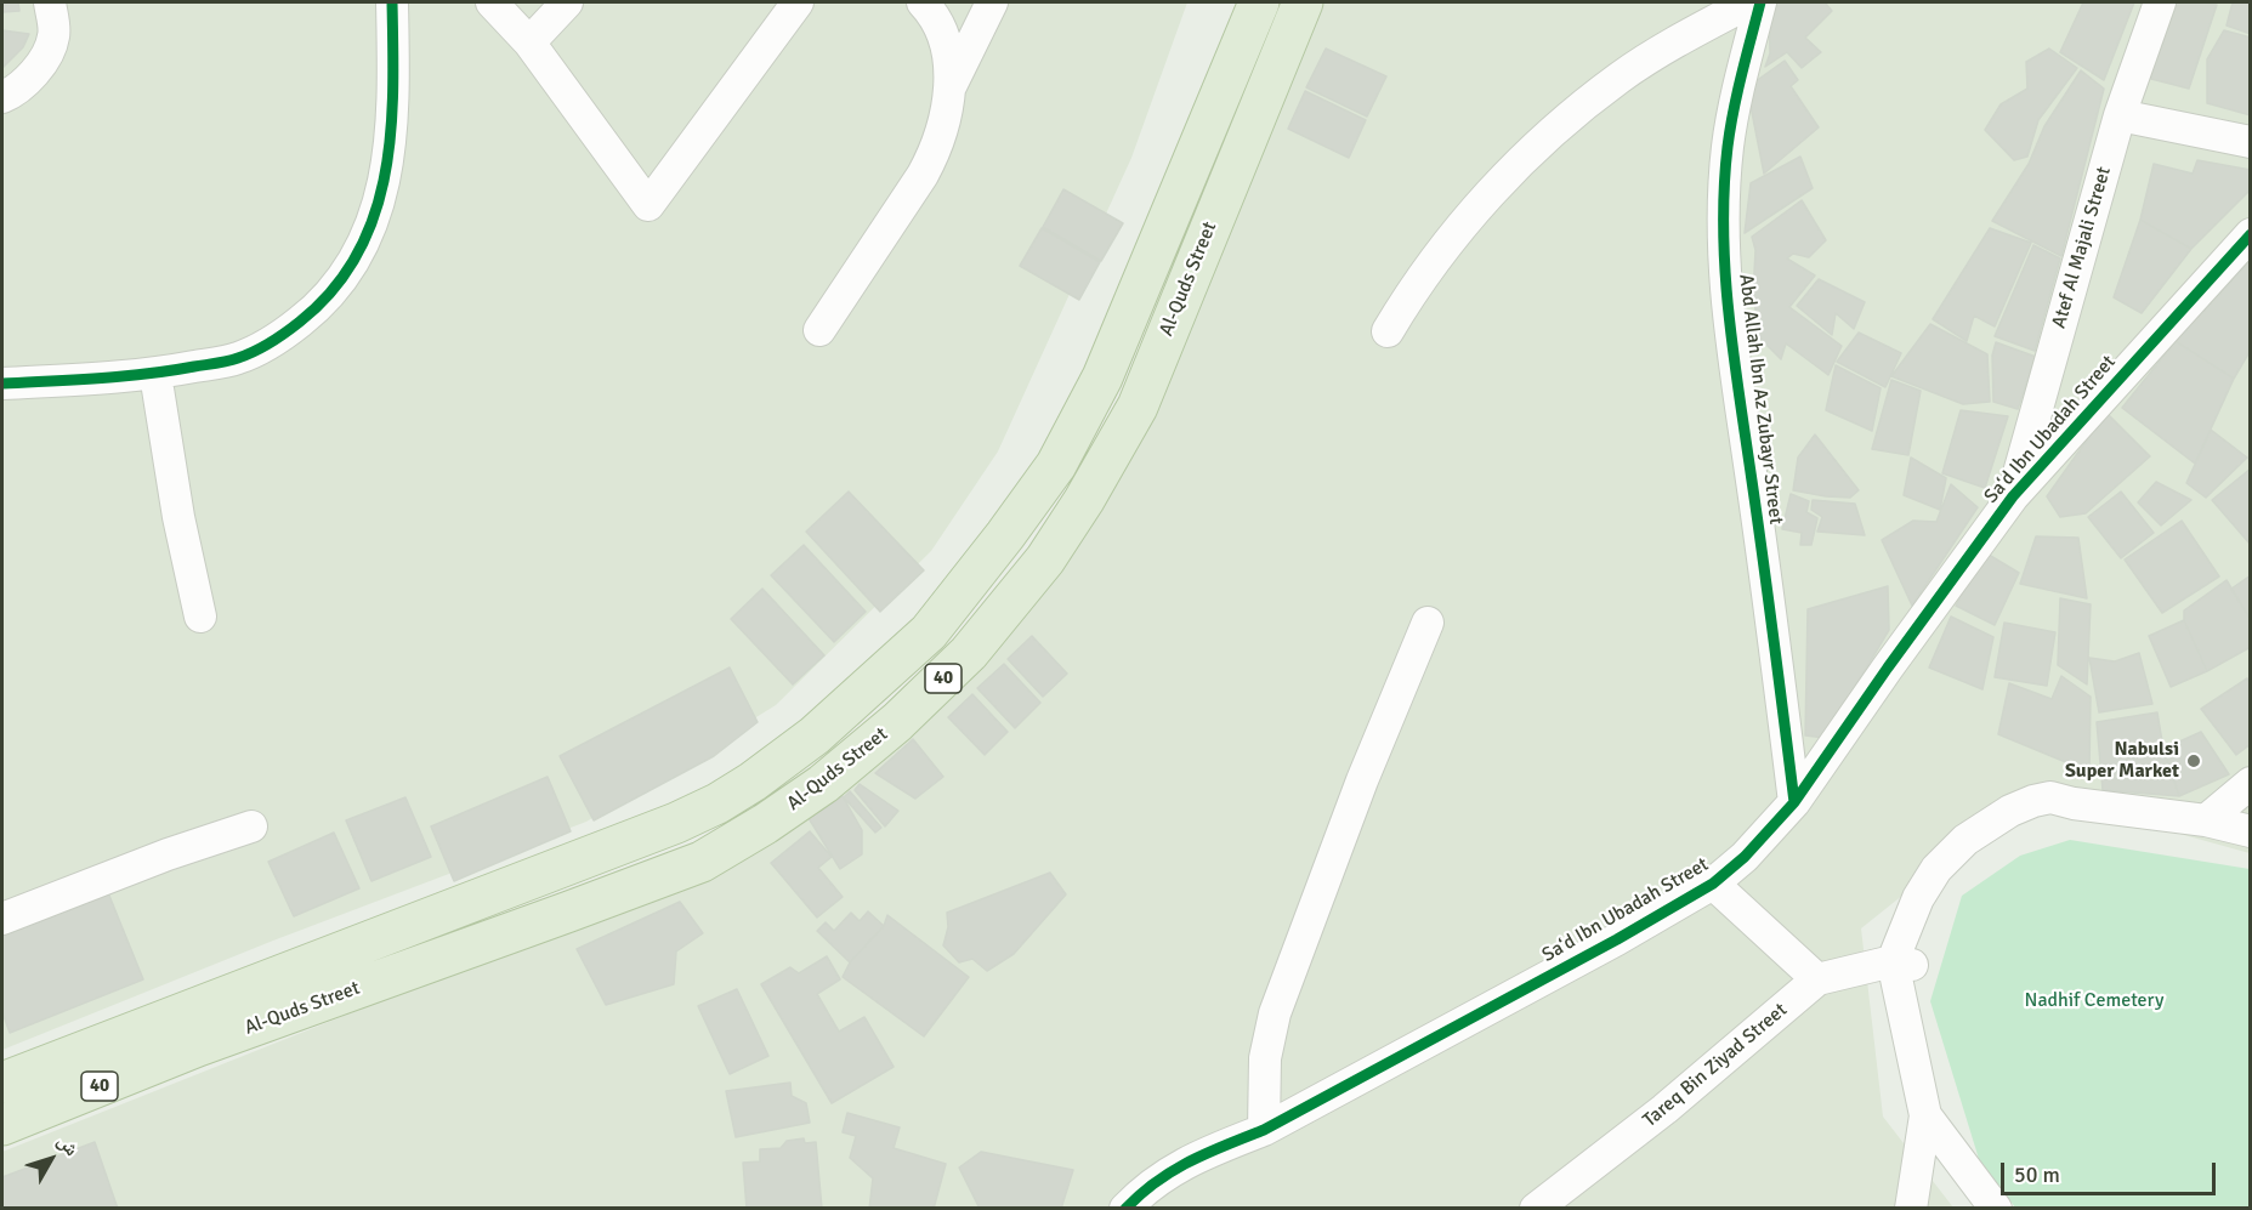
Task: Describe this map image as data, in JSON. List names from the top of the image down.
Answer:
{
  "streets": {
    "highway": ["Al-Quds Street", "40"],
    "street": [
      "Atef Al Majali Street",
      "Abd Allah Ibn Az Zubayr Street",
      "Saʻd Ibn Ubadah Street",
      "Tareq Bin Ziyad Street"
    ]
  },
  "crossings": [
    ["Atef Al Majali Street", "Saʻd Ibn Ubadah Street"],
    ["Abd Allah Ibn Az Zubayr Street", "Saʻd Ibn Ubadah Street"]
  ],
  "parks": ["Nadhif Cemetery"],
  "places": ["Nabulsi Super Market"],
  "scale_bar": "50 m",
  "north": "top right"
}
